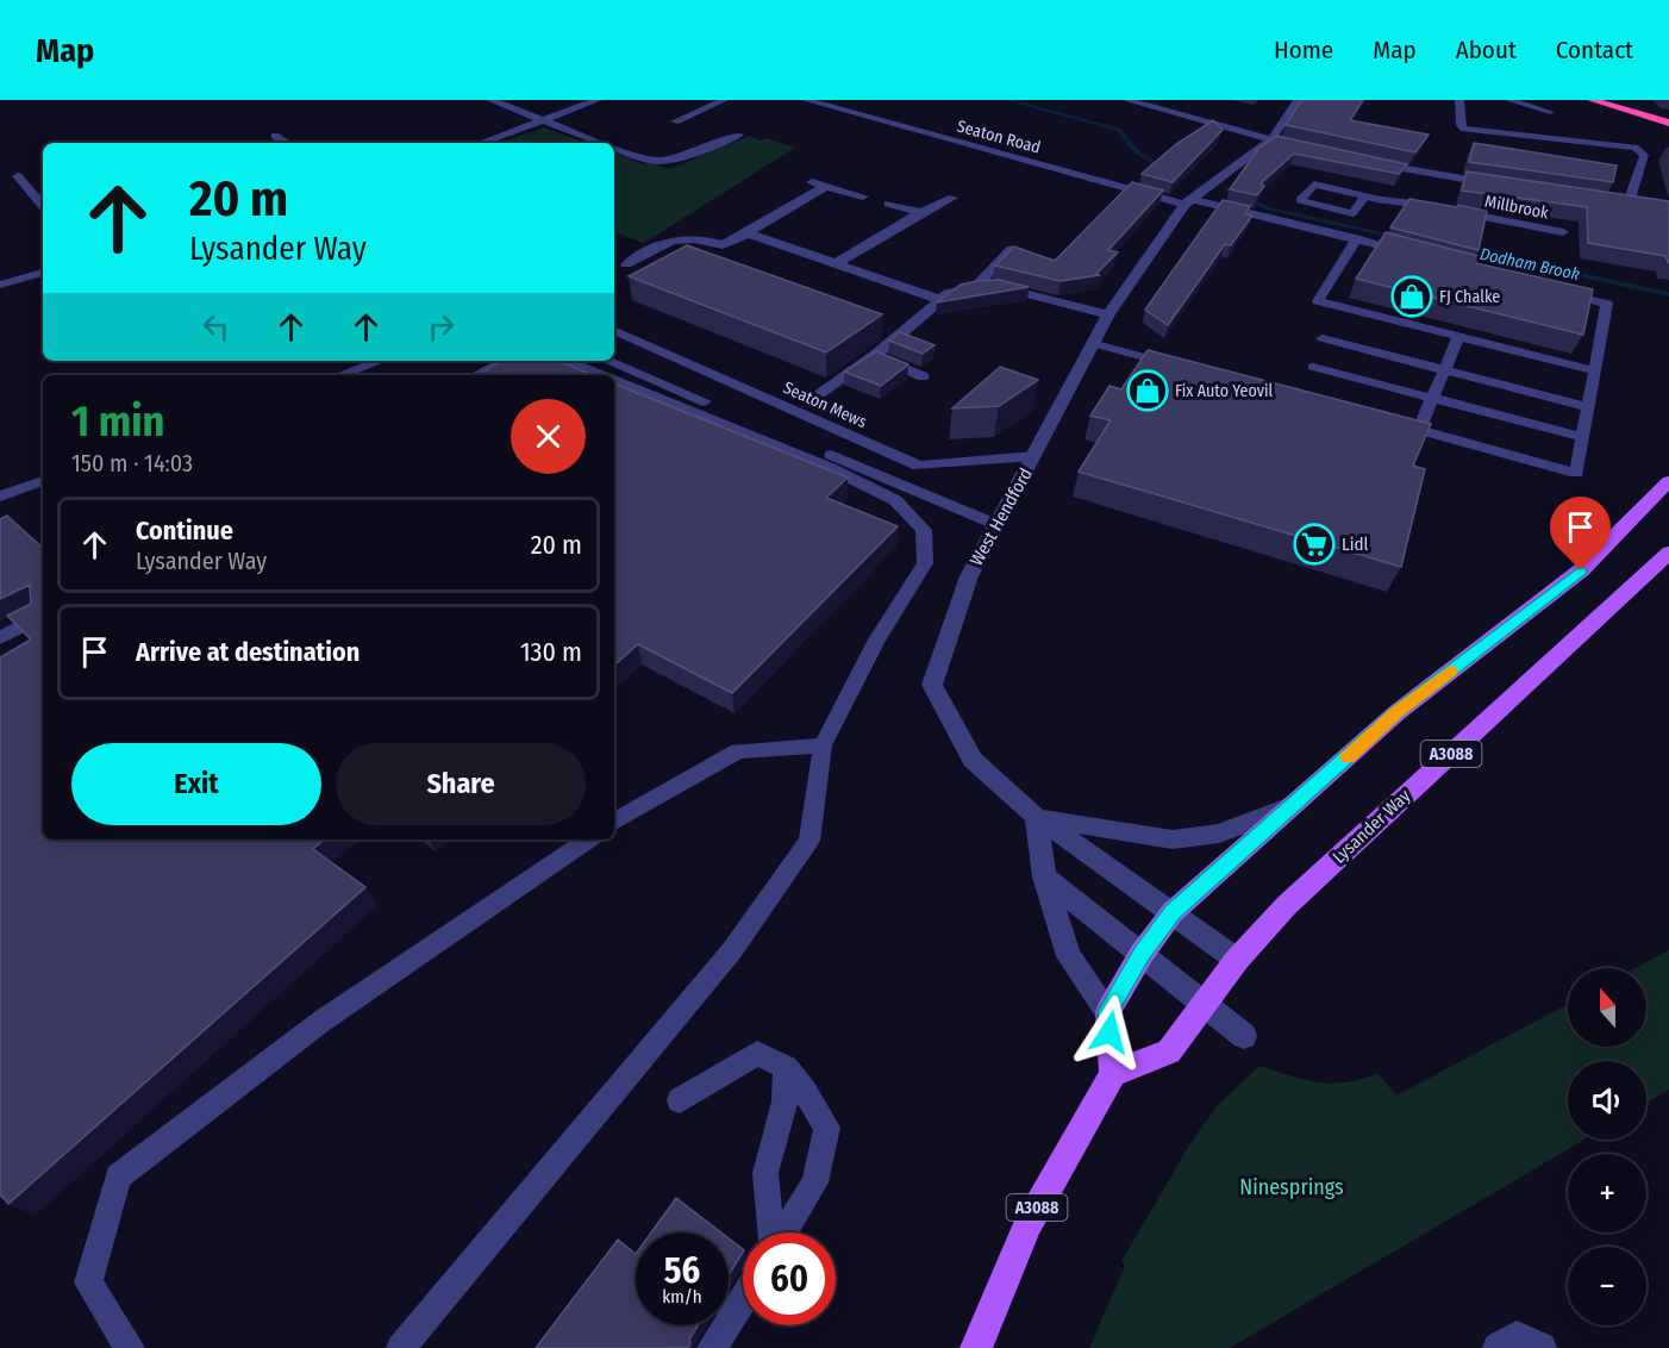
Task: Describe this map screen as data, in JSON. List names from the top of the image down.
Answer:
{
  "streets": {
    "main road": ["A3088", "Lysander Way"],
    "street": ["Seaton Road", "Millbrook", "West Hendford"],
    "lane": ["Seaton Mews"]
  },
  "crossings": [
    ["Seaton Road", "West Hendford"],
    ["Seaton Mews", "West Hendford"],
    ["West Hendford", "A3088"],
    ["West Hendford", "Lysander Way"],
    ["A3088", "Lysander Way"]
  ],
  "water": ["Dodham Brook"],
  "parks": ["Ninesprings"],
  "places": {
    "shop": ["FJ Chalke", "Fix Auto Yeovil"],
    "supermarket": ["Lidl"]
  },
  "north": "top",
  "page": {
    "header": "Map",
    "nav": [
      "Home",
      "Map",
      "About",
      "Contact"
    ],
    "turn": ["20 m", "Lysander Way"],
    "heading": ["1 min", "150 m · 14:03"],
    "list": [
      {
        "name": "Continue",
        "note": "Lysander Way",
        "value": "20 m"
      },
      {
        "name": "Arrive at destination",
        "value": "130 m"
      }
    ],
    "buttons": ["Exit", "Share"],
    "map_buttons": ["+", "−"],
    "speed": "56 km/h",
    "limit": "60"
  }
}
